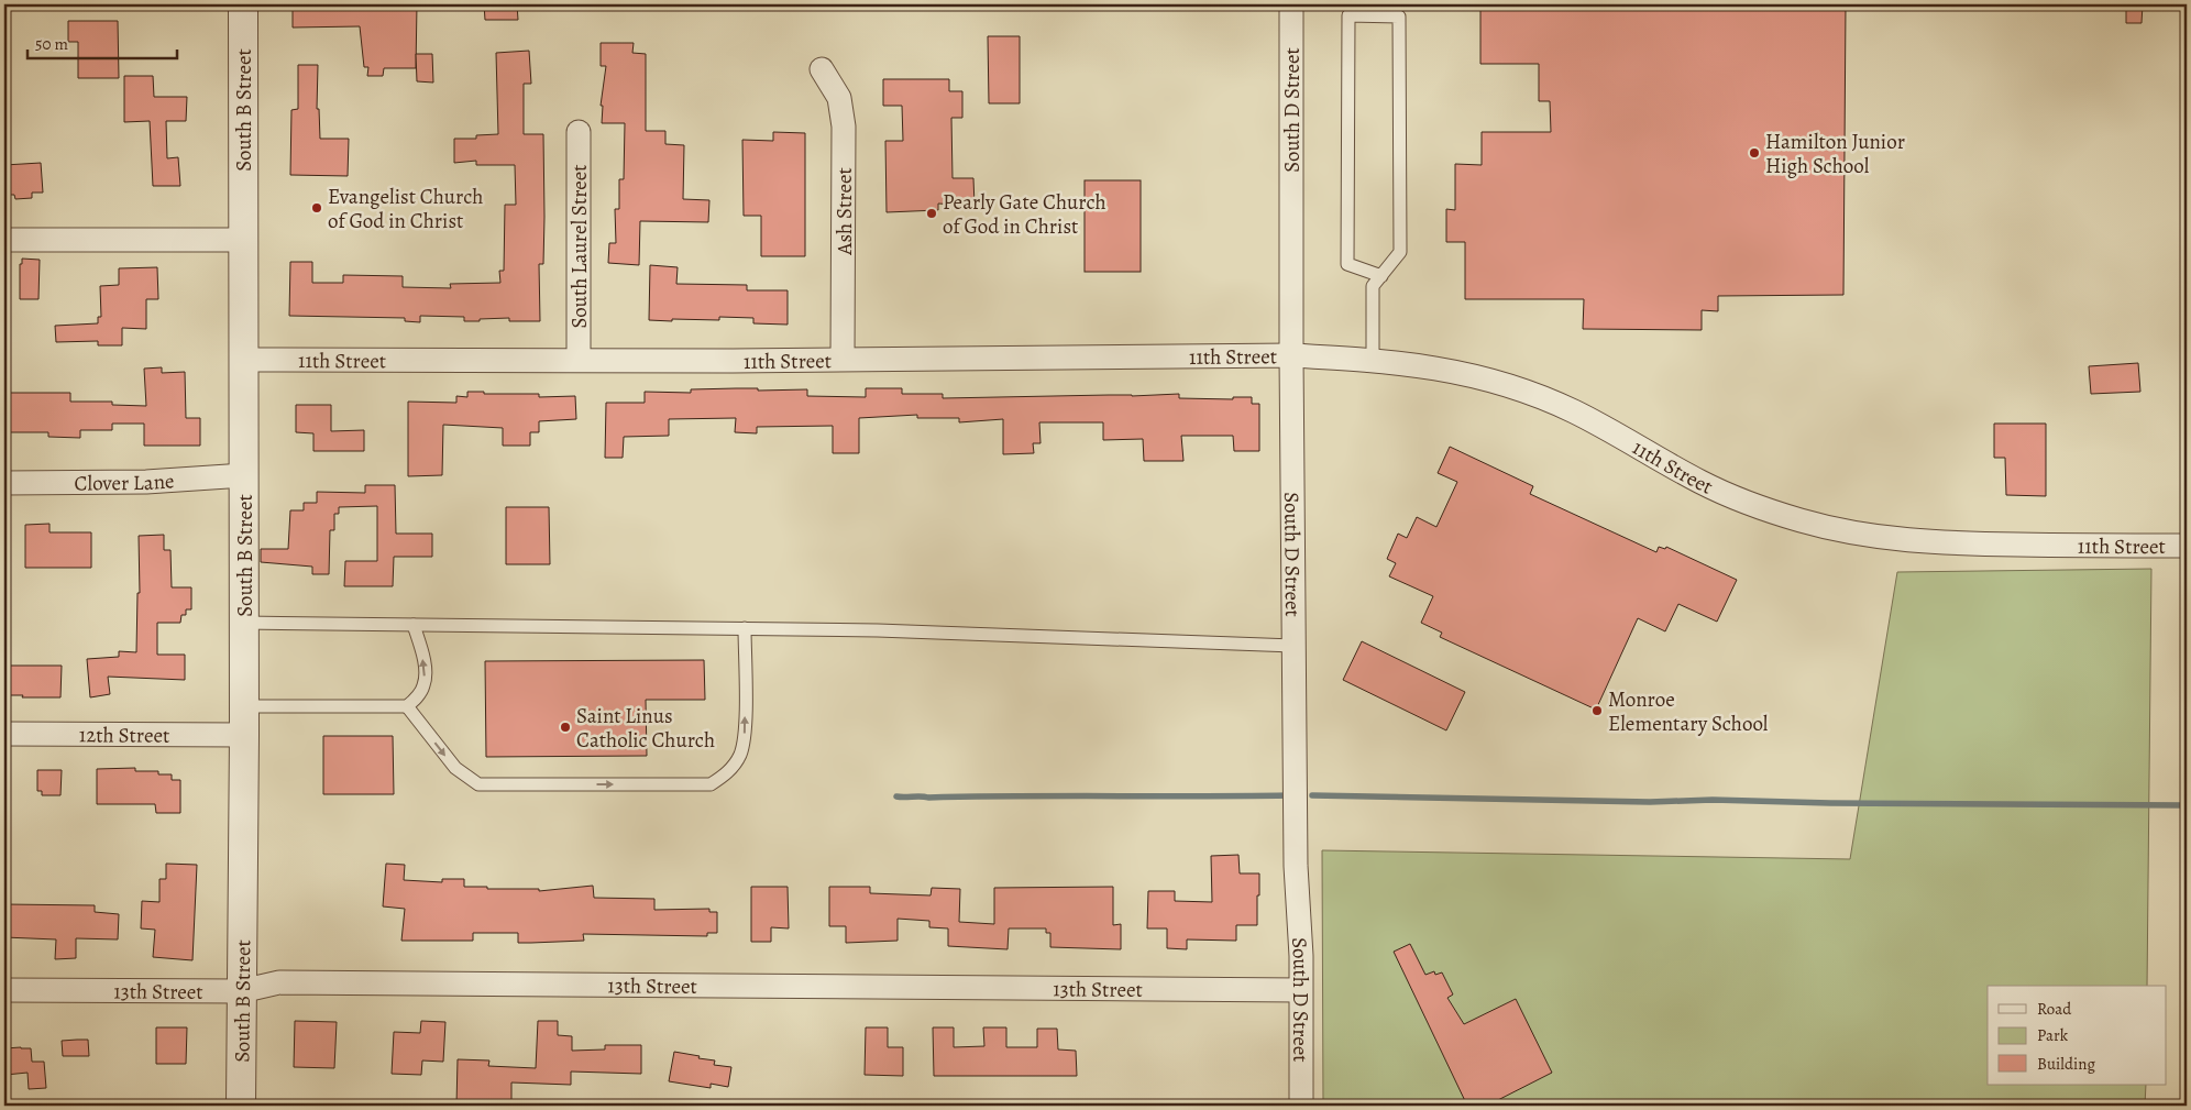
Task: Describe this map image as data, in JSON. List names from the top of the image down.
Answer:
{
  "streets": {
    "street": [
      "South B Street",
      "South D Street",
      "Ash Street",
      "South Laurel Street",
      "11th Street",
      "Clover Lane",
      "12th Street",
      "13th Street"
    ]
  },
  "crossings": [
    ["South B Street", "11th Street"],
    ["South B Street", "Clover Lane"],
    ["South B Street", "12th Street"],
    ["South B Street", "13th Street"],
    ["South D Street", "11th Street"],
    ["South D Street", "13th Street"],
    ["Ash Street", "11th Street"],
    ["South Laurel Street", "11th Street"]
  ],
  "places": [
    "Hamilton Junior High School",
    "Evangelist Church of God in Christ",
    "Pearly Gate Church of God in Christ",
    "Monroe Elementary School",
    "Saint Linus Catholic Church"
  ],
  "legend": ["Road", "Park", "Building"],
  "scale_bar": "50 m"
}
